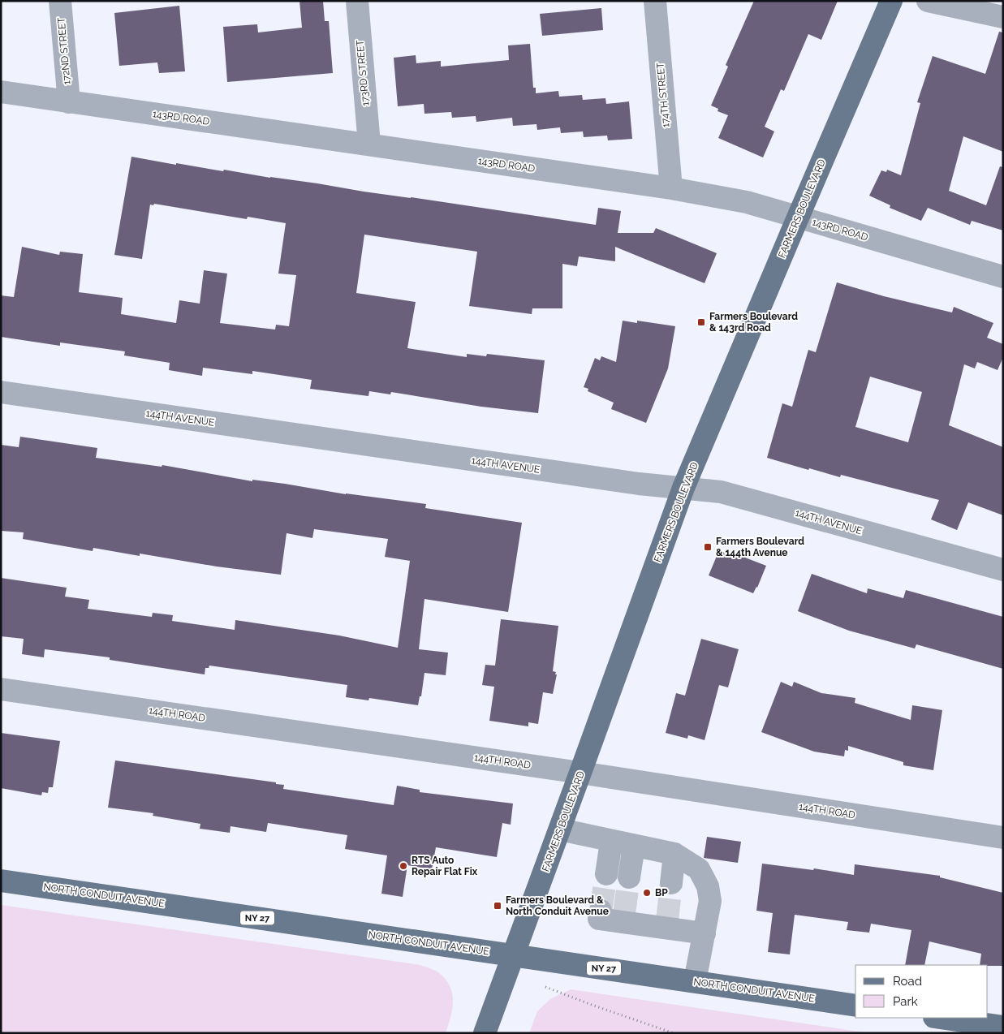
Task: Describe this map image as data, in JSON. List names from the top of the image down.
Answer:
{
  "streets": {
    "main road": ["FARMERS BOULEVARD", "NORTH CONDUIT AVENUE", "NY 27"],
    "street": [
      "172ND STREET",
      "173RD STREET",
      "174TH STREET",
      "143RD ROAD",
      "144TH AVENUE",
      "144TH ROAD"
    ]
  },
  "crossings": [
    ["172ND STREET", "143RD ROAD"],
    ["173RD STREET", "143RD ROAD"],
    ["174TH STREET", "143RD ROAD"],
    ["143RD ROAD", "FARMERS BOULEVARD"],
    ["FARMERS BOULEVARD", "144TH AVENUE"],
    ["FARMERS BOULEVARD", "144TH ROAD"],
    ["FARMERS BOULEVARD", "NORTH CONDUIT AVENUE"]
  ],
  "places": {
    "transit": ["Farmers Boulevard & 143rd Road", "Farmers Boulevard & 144th Avenue", "Farmers Boulevard & North Conduit Avenue"],
    "other": ["RTS Auto Repair Flat Fix", "BP"]
  },
  "legend": ["Road", "Park"]
}
